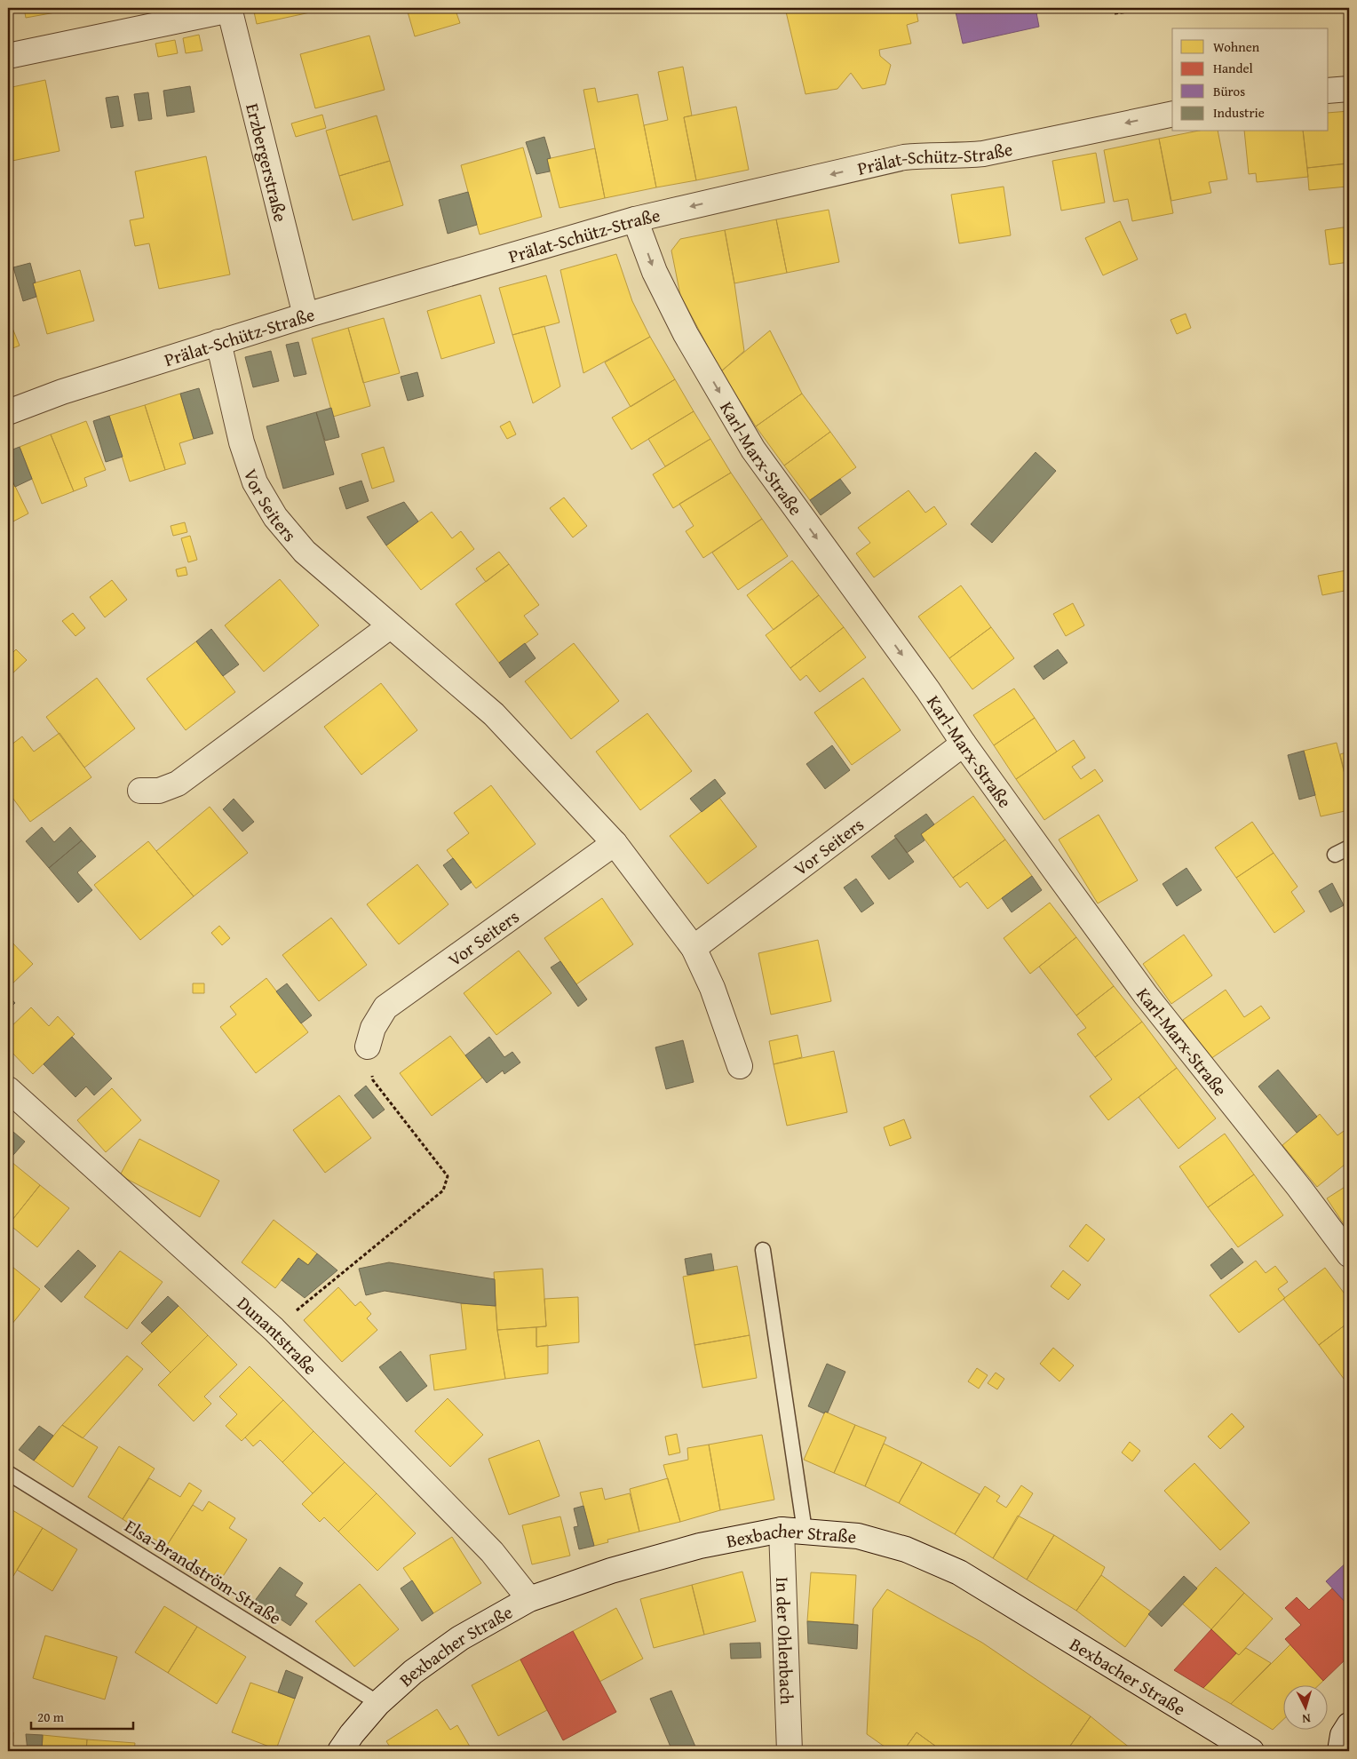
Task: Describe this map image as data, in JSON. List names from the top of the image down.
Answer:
{
  "streets": {
    "street": [
      "Prälat-Schütz-Straße",
      "Erzbergerstraße",
      "Karl-Marx-Straße",
      "Vor Seiters",
      "Dunantstraße",
      "Bexbacher Straße",
      "In der Ohlenbach"
    ],
    "lane": ["Elsa-Brandström-Straße"]
  },
  "crossings": [
    ["Prälat-Schütz-Straße", "Erzbergerstraße"],
    ["Prälat-Schütz-Straße", "Karl-Marx-Straße"],
    ["Prälat-Schütz-Straße", "Vor Seiters"],
    ["Karl-Marx-Straße", "Vor Seiters"],
    ["Dunantstraße", "Bexbacher Straße"],
    ["Bexbacher Straße", "Elsa-Brandström-Straße"],
    ["Bexbacher Straße", "In der Ohlenbach"]
  ],
  "one_way": ["Prälat-Schütz-Straße", "Karl-Marx-Straße"],
  "legend": [
    "Wohnen",
    "Handel",
    "Büros",
    "Industrie"
  ],
  "scale_bar": "20 m",
  "north": "bottom"
}
